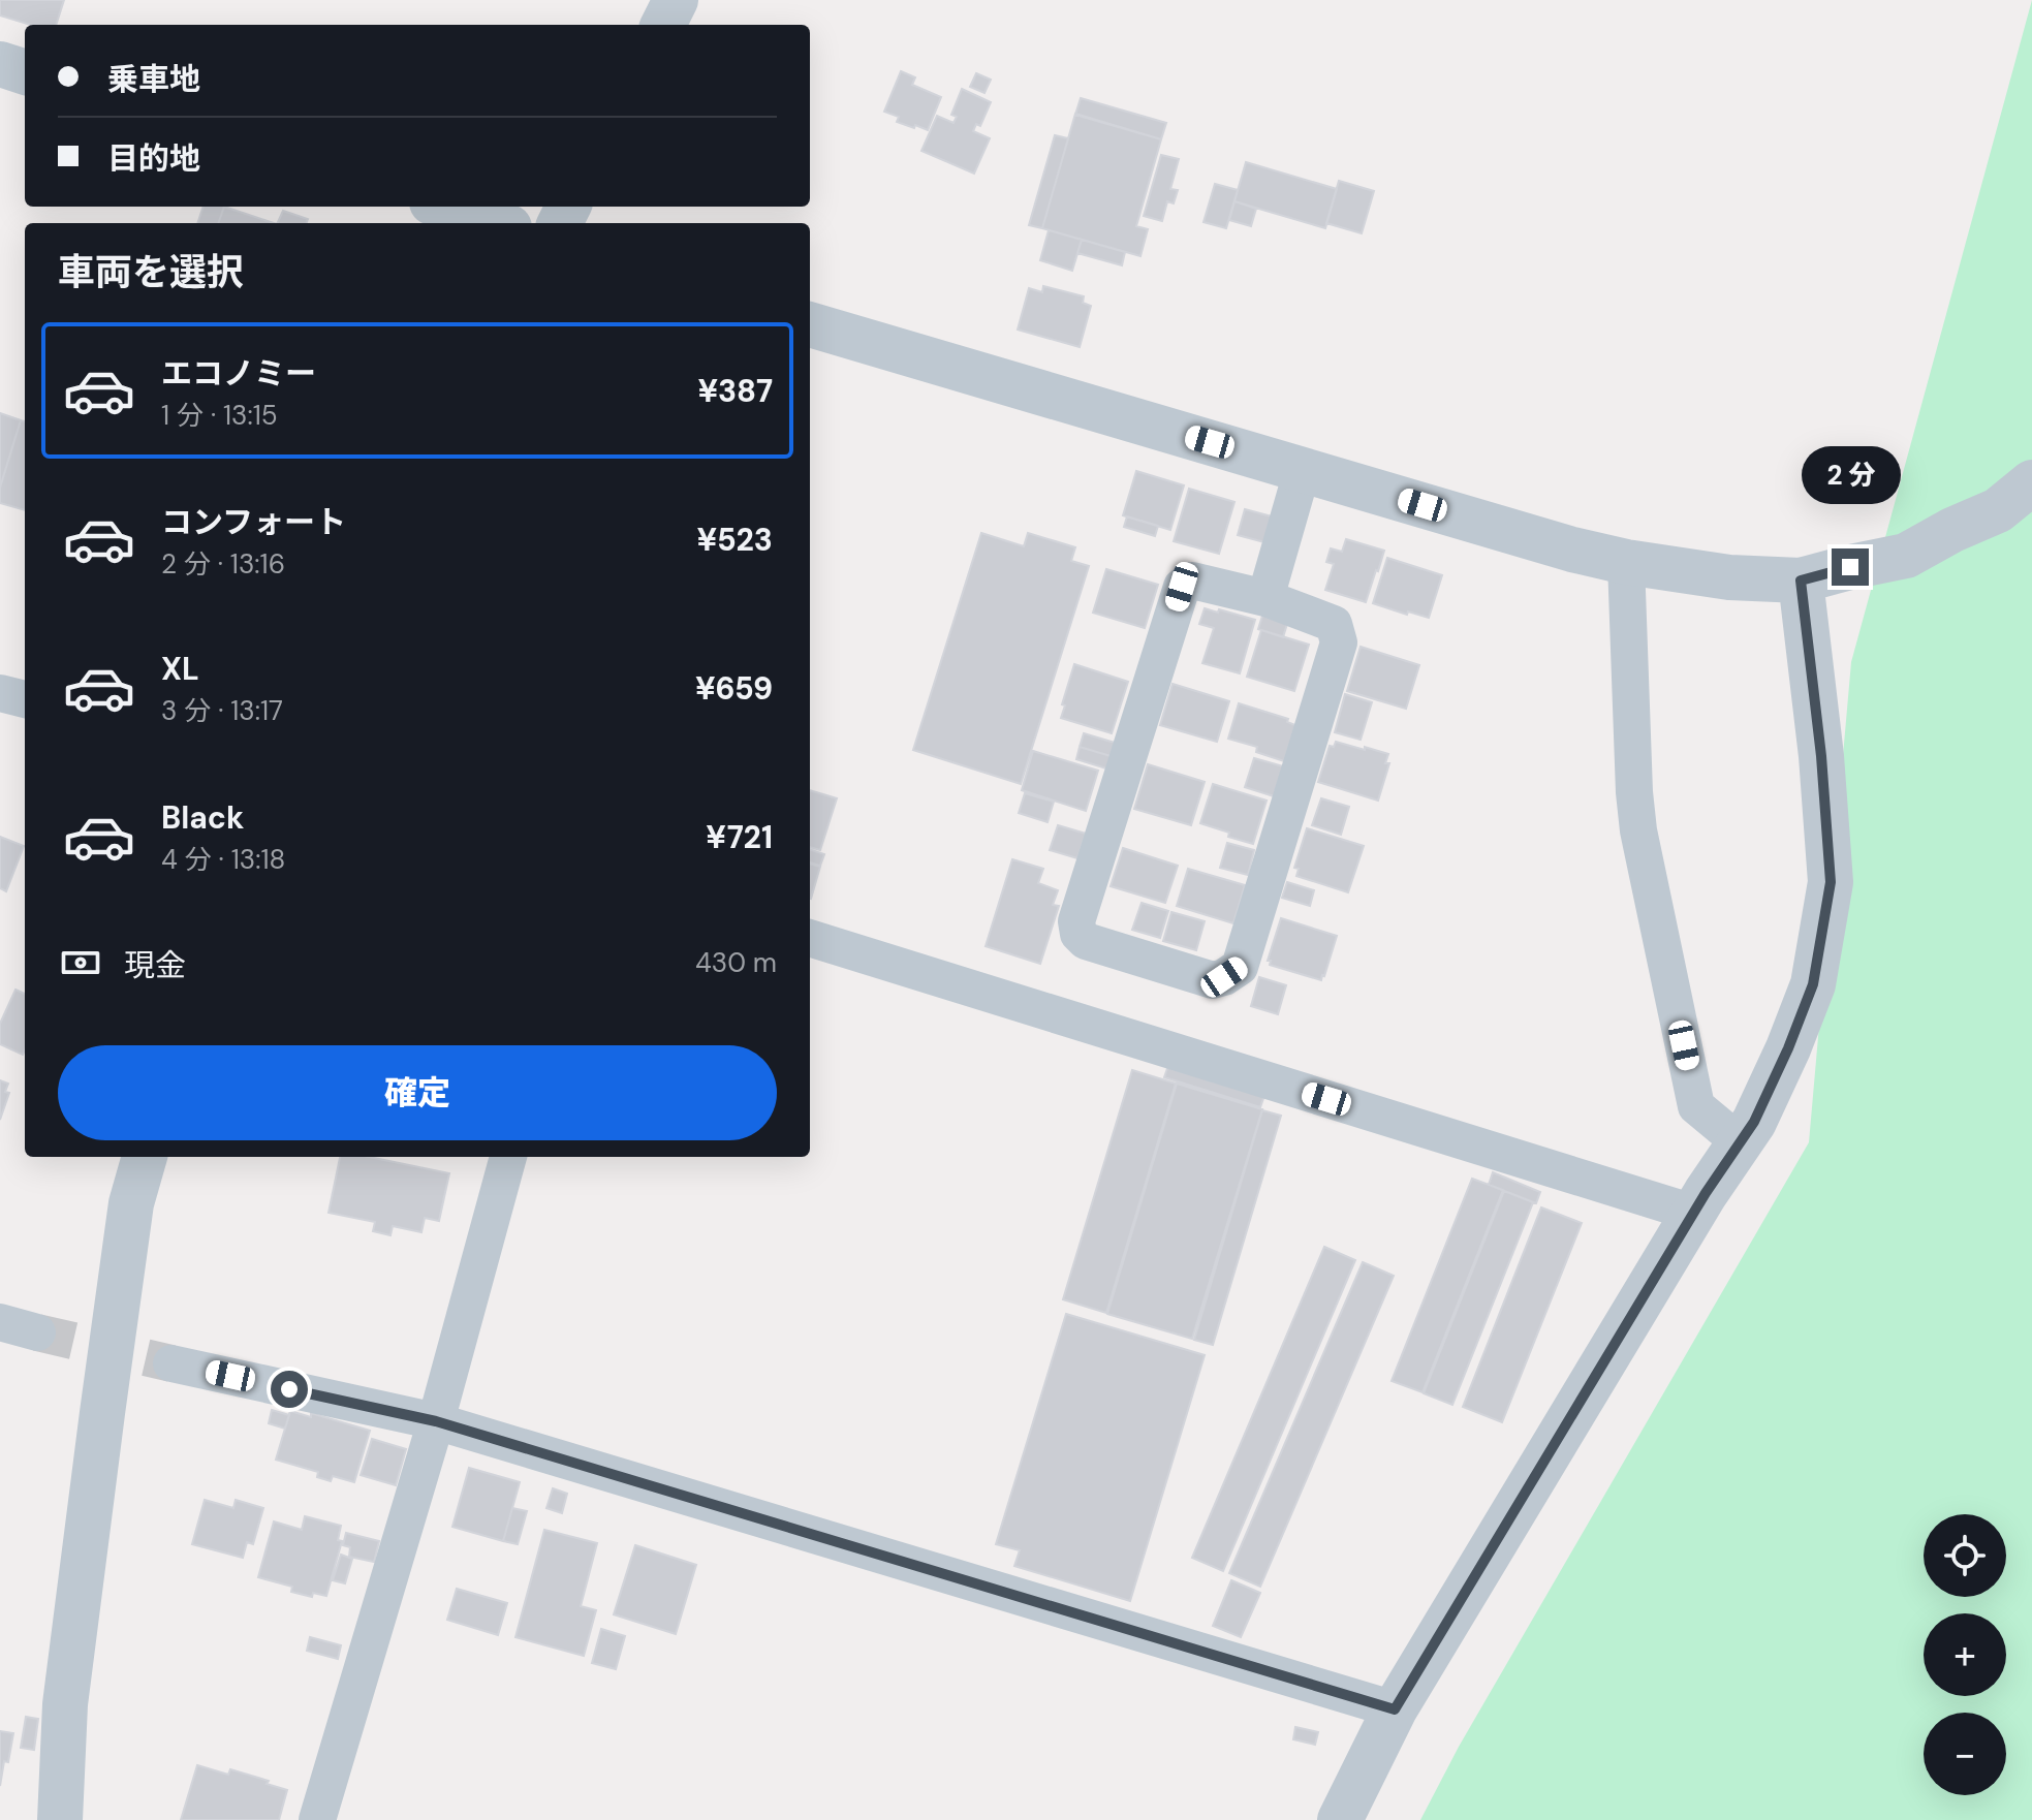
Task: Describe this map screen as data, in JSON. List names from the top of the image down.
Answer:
{
  "page": {
    "banner": ["乗車地", "目的地"],
    "heading": "車両を選択",
    "list": [
      {
        "name": "エコノミー",
        "note": "1 分 · 13:15",
        "value": "¥387"
      },
      {
        "name": "コンフォート",
        "note": "2 分 · 13:16",
        "value": "¥523"
      },
      {
        "name": "XL",
        "note": "3 分 · 13:17",
        "value": "¥659"
      },
      {
        "name": "Black",
        "note": "4 分 · 13:18",
        "value": "¥721"
      }
    ],
    "bubble": "2 分",
    "pay": ["現金", "430 m"],
    "buttons": "確定",
    "map_buttons": ["+", "−"]
  }
}
